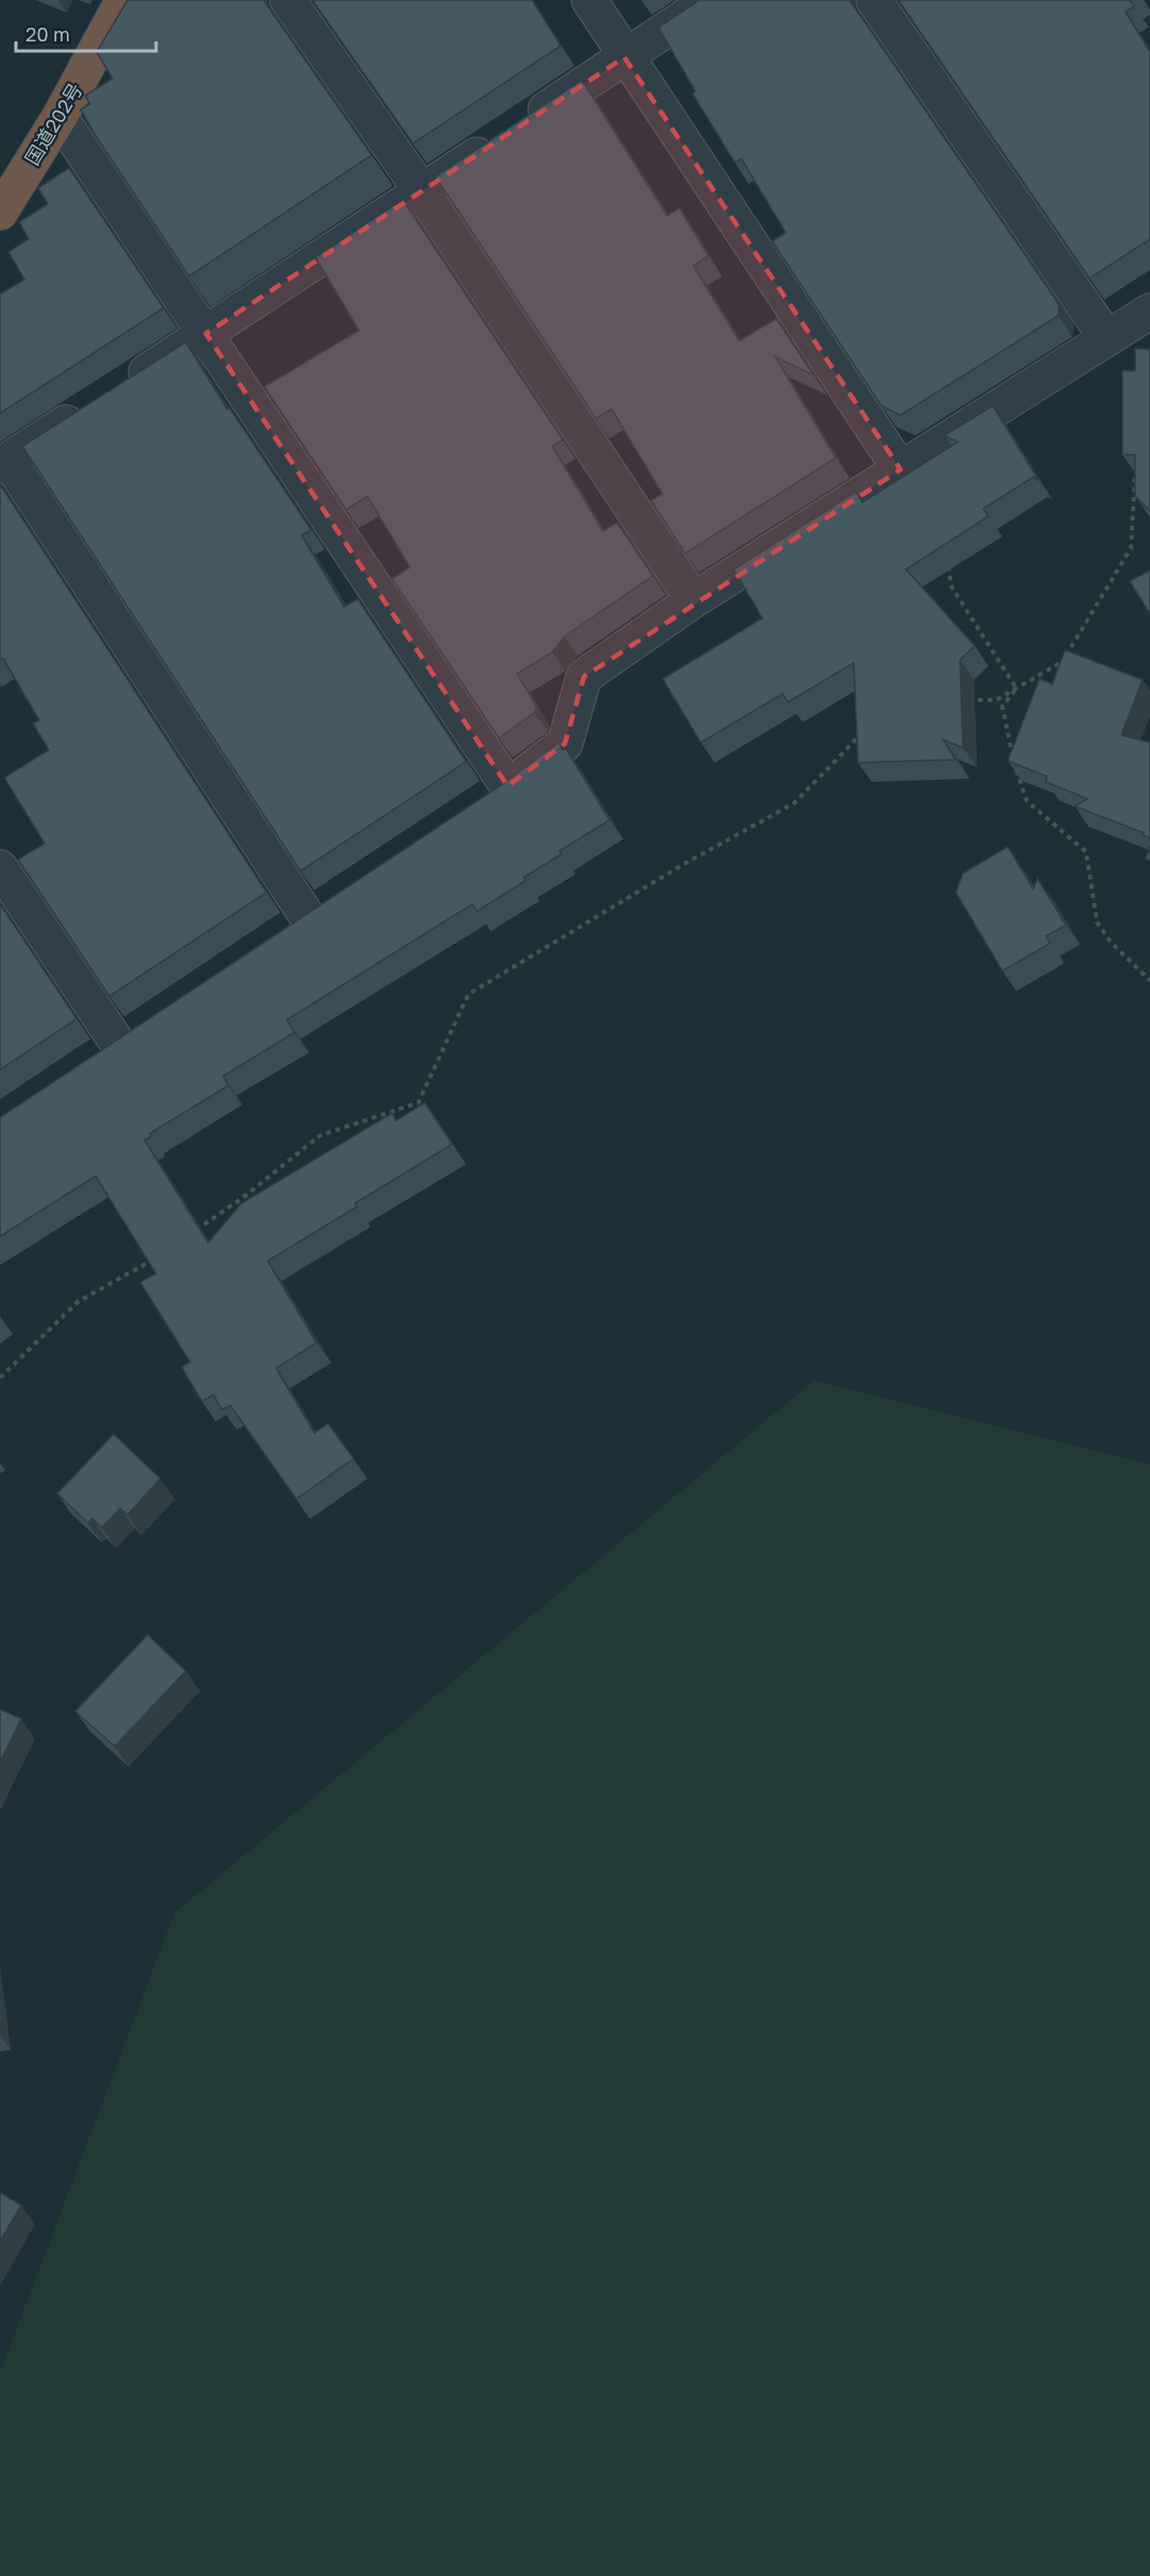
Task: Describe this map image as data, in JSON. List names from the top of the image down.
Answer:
{
  "streets": {
    "highway": ["国道202号"]
  },
  "scale_bar": "20 m"
}
